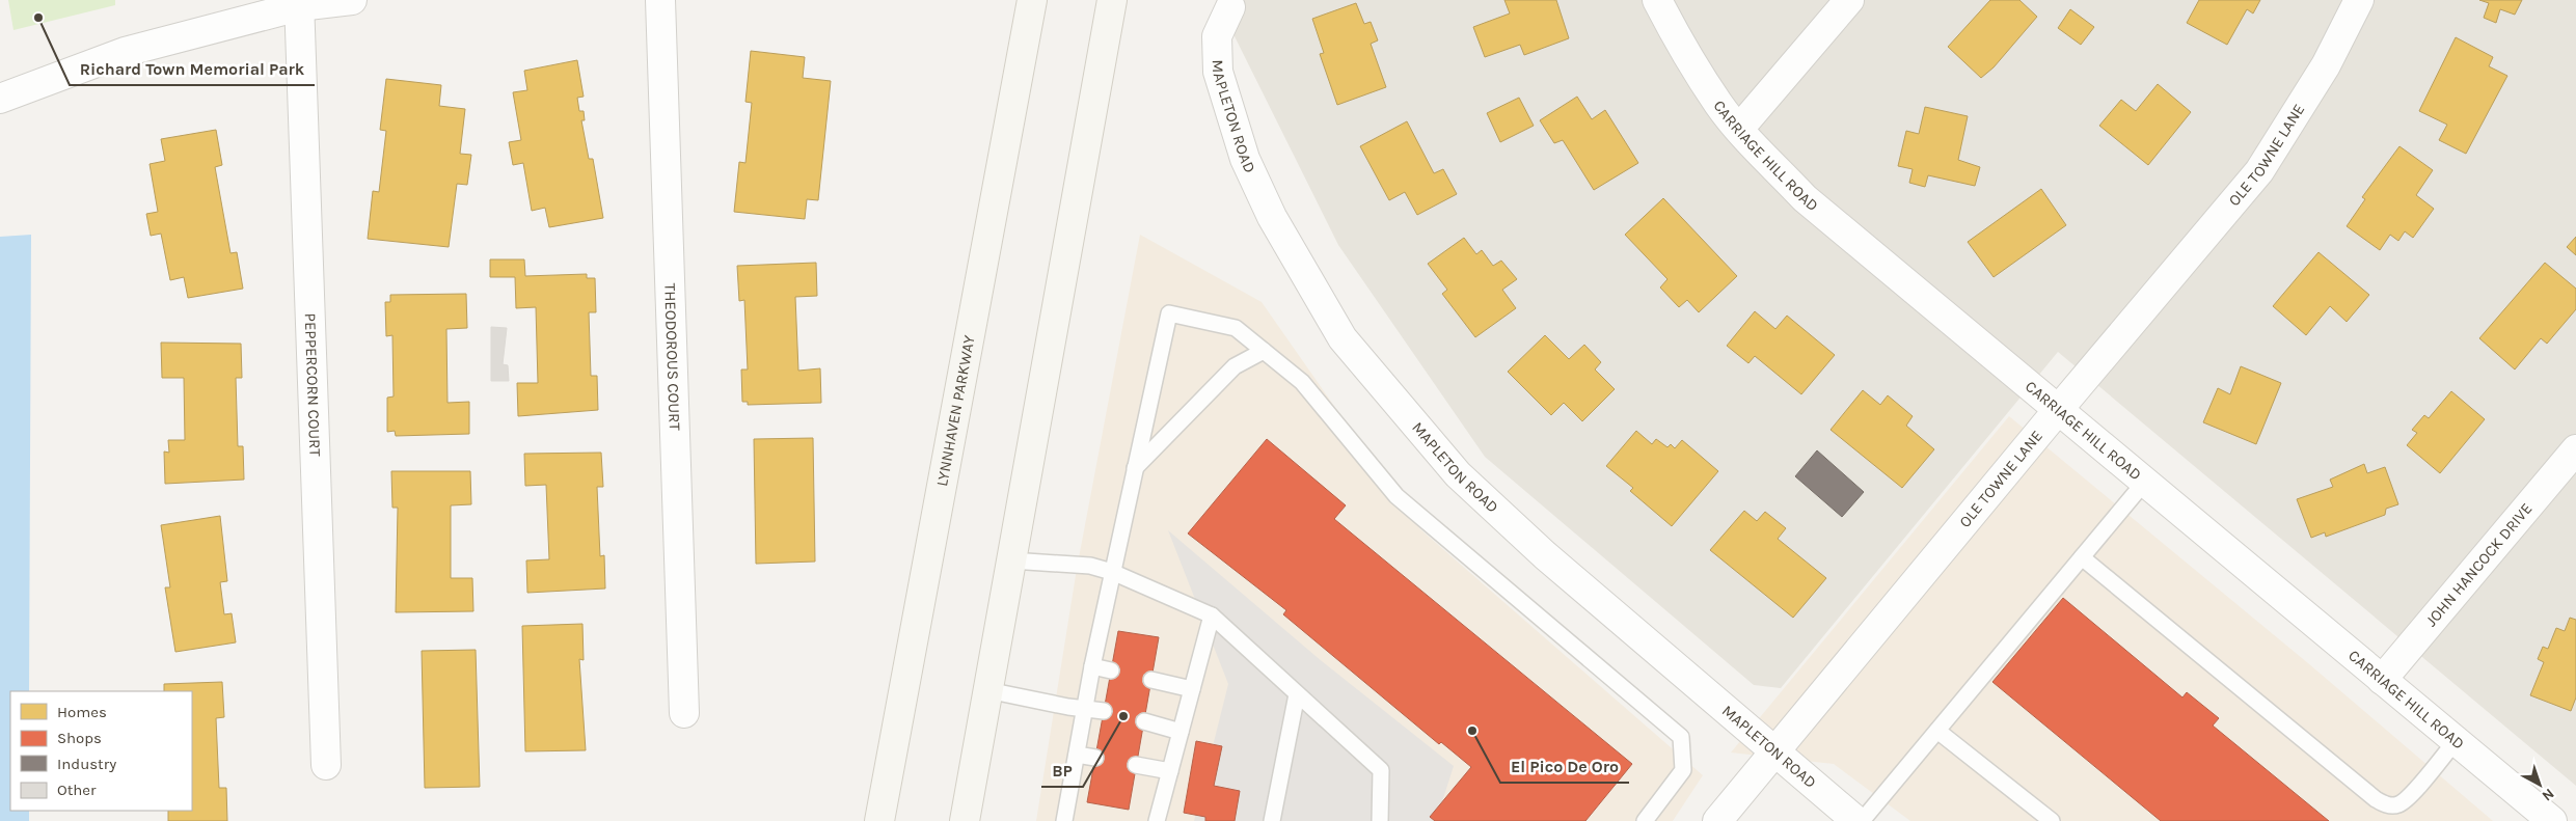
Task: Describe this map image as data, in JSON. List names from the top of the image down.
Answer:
{
  "streets": {
    "main road": ["LYNNHAVEN PARKWAY"],
    "street": [
      "MAPLETON ROAD",
      "CARRIAGE HILL ROAD",
      "OLE TOWNE LANE",
      "THEODOROUS COURT",
      "PEPPERCORN COURT",
      "JOHN HANCOCK DRIVE"
    ]
  },
  "crossings": [
    ["MAPLETON ROAD", "OLE TOWNE LANE"],
    ["CARRIAGE HILL ROAD", "OLE TOWNE LANE"],
    ["CARRIAGE HILL ROAD", "JOHN HANCOCK DRIVE"]
  ],
  "places": ["Richard Town Memorial Park", "BP", "El Pico De Oro"],
  "legend": [
    "Homes",
    "Shops",
    "Industry",
    "Other"
  ],
  "north": "bottom right"
}
